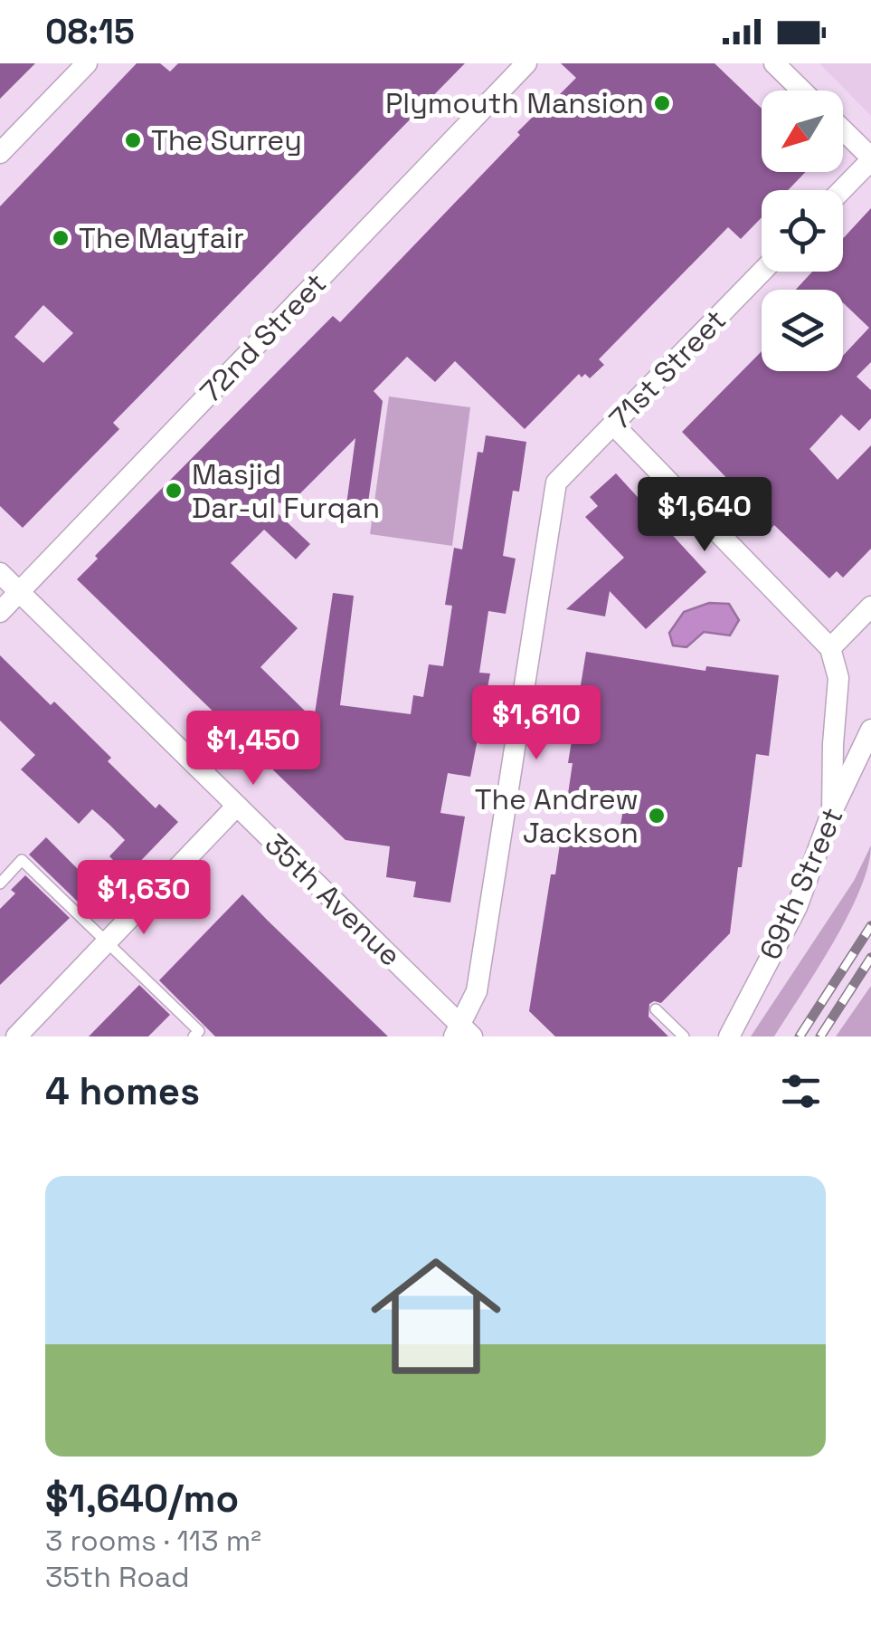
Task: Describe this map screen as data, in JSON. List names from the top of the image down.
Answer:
{
  "streets": {
    "street": [
      "72nd Street",
      "71st Street",
      "69th Street",
      "35th Avenue"
    ]
  },
  "crossings": [
    ["72nd Street", "35th Avenue"],
    ["71st Street", "35th Avenue"]
  ],
  "places": [
    "Plymouth Mansion",
    "The Surrey",
    "The Mayfair",
    "Masjid Dar-ul Furqan",
    "The Andrew Jackson"
  ],
  "north": "bottom left",
  "page": {
    "status": "08:15",
    "price": [
      "$1,640",
      "$1,610",
      "$1,450",
      "$1,630"
    ],
    "heading": "4 homes",
    "list": [
      {
        "name": "$1,640/mo",
        "note": "3 rooms · 113 m² · 35th Road"
      }
    ]
  }
}
